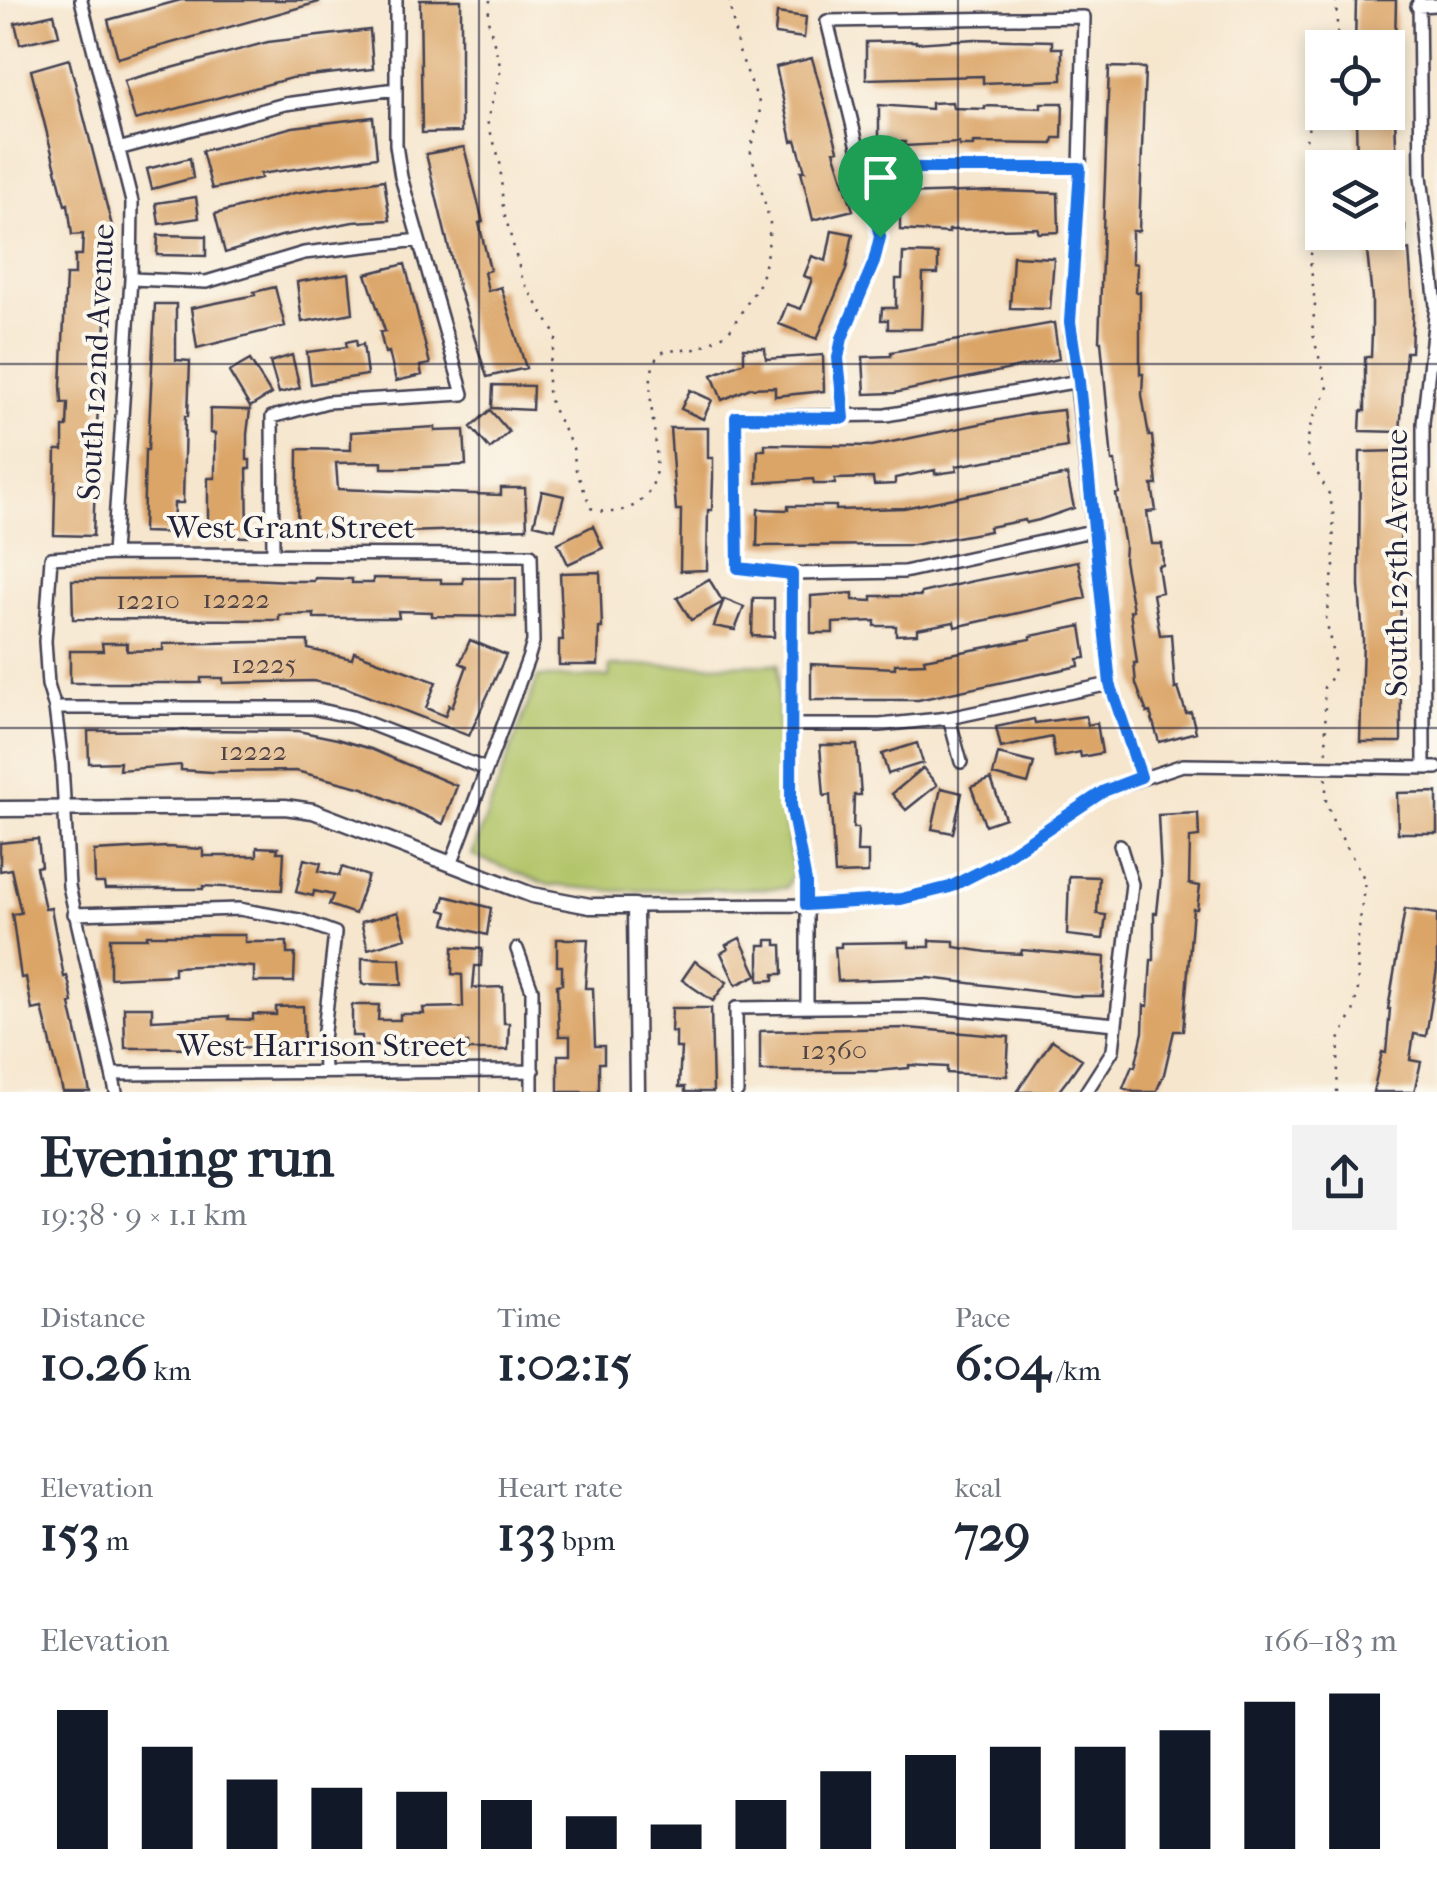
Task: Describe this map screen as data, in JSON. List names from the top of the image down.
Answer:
{
  "streets": {
    "street": [
      "South 122nd Avenue",
      "West Grant Street",
      "South 125th Avenue",
      "West Harrison Street"
    ]
  },
  "crossings": [
    ["South 122nd Avenue", "West Grant Street"]
  ],
  "house_numbers": [
    "12222",
    "12210",
    "12225",
    "12222",
    "12360"
  ],
  "page": {
    "heading": ["Evening run", "19:38 · 9 × 1.1 km"],
    "stats": [
      ["Distance", "10.26 km"],
      ["Time", "1:02:15"],
      ["Pace", "6:04 /km"],
      ["Elevation", "153 m"],
      ["Heart rate", "133 bpm"],
      ["kcal", "729"]
    ],
    "chart": ["Elevation", "166–183 m"]
  }
}
